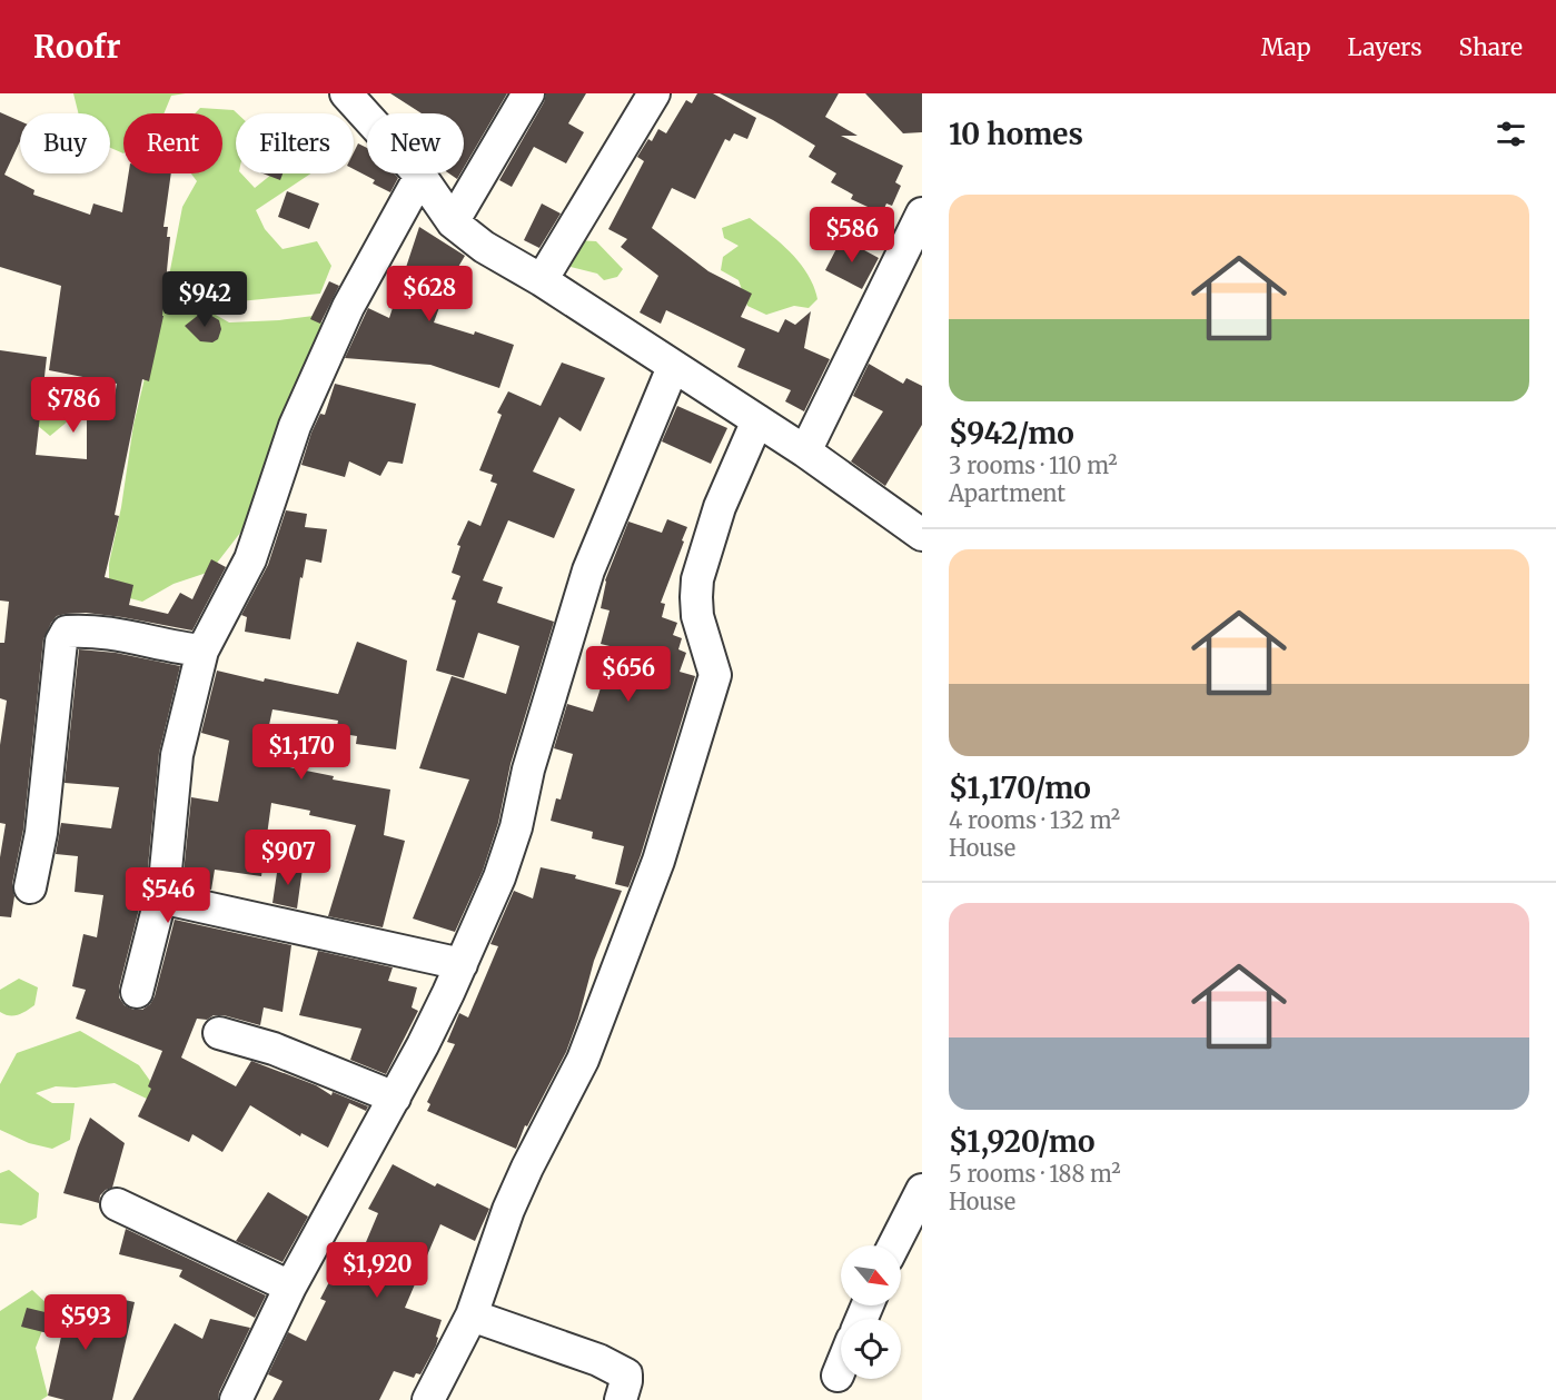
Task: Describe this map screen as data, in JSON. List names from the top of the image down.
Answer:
{
  "north": "bottom right",
  "page": {
    "header": "Roofr",
    "nav": ["Map", "Layers", "Share"],
    "heading": "10 homes",
    "chip": [
      "Buy",
      "Rent",
      "Filters",
      "New"
    ],
    "list": [
      {
        "name": "$942/mo",
        "note": "3 rooms · 110 m² · Apartment"
      },
      {
        "name": "$1,170/mo",
        "note": "4 rooms · 132 m² · House"
      },
      {
        "name": "$1,920/mo",
        "note": "5 rooms · 188 m² · House"
      }
    ],
    "price": [
      "$586",
      "$628",
      "$942",
      "$786",
      "$656",
      "$1,170",
      "$907",
      "$546",
      "$1,920",
      "$593"
    ]
  }
}
